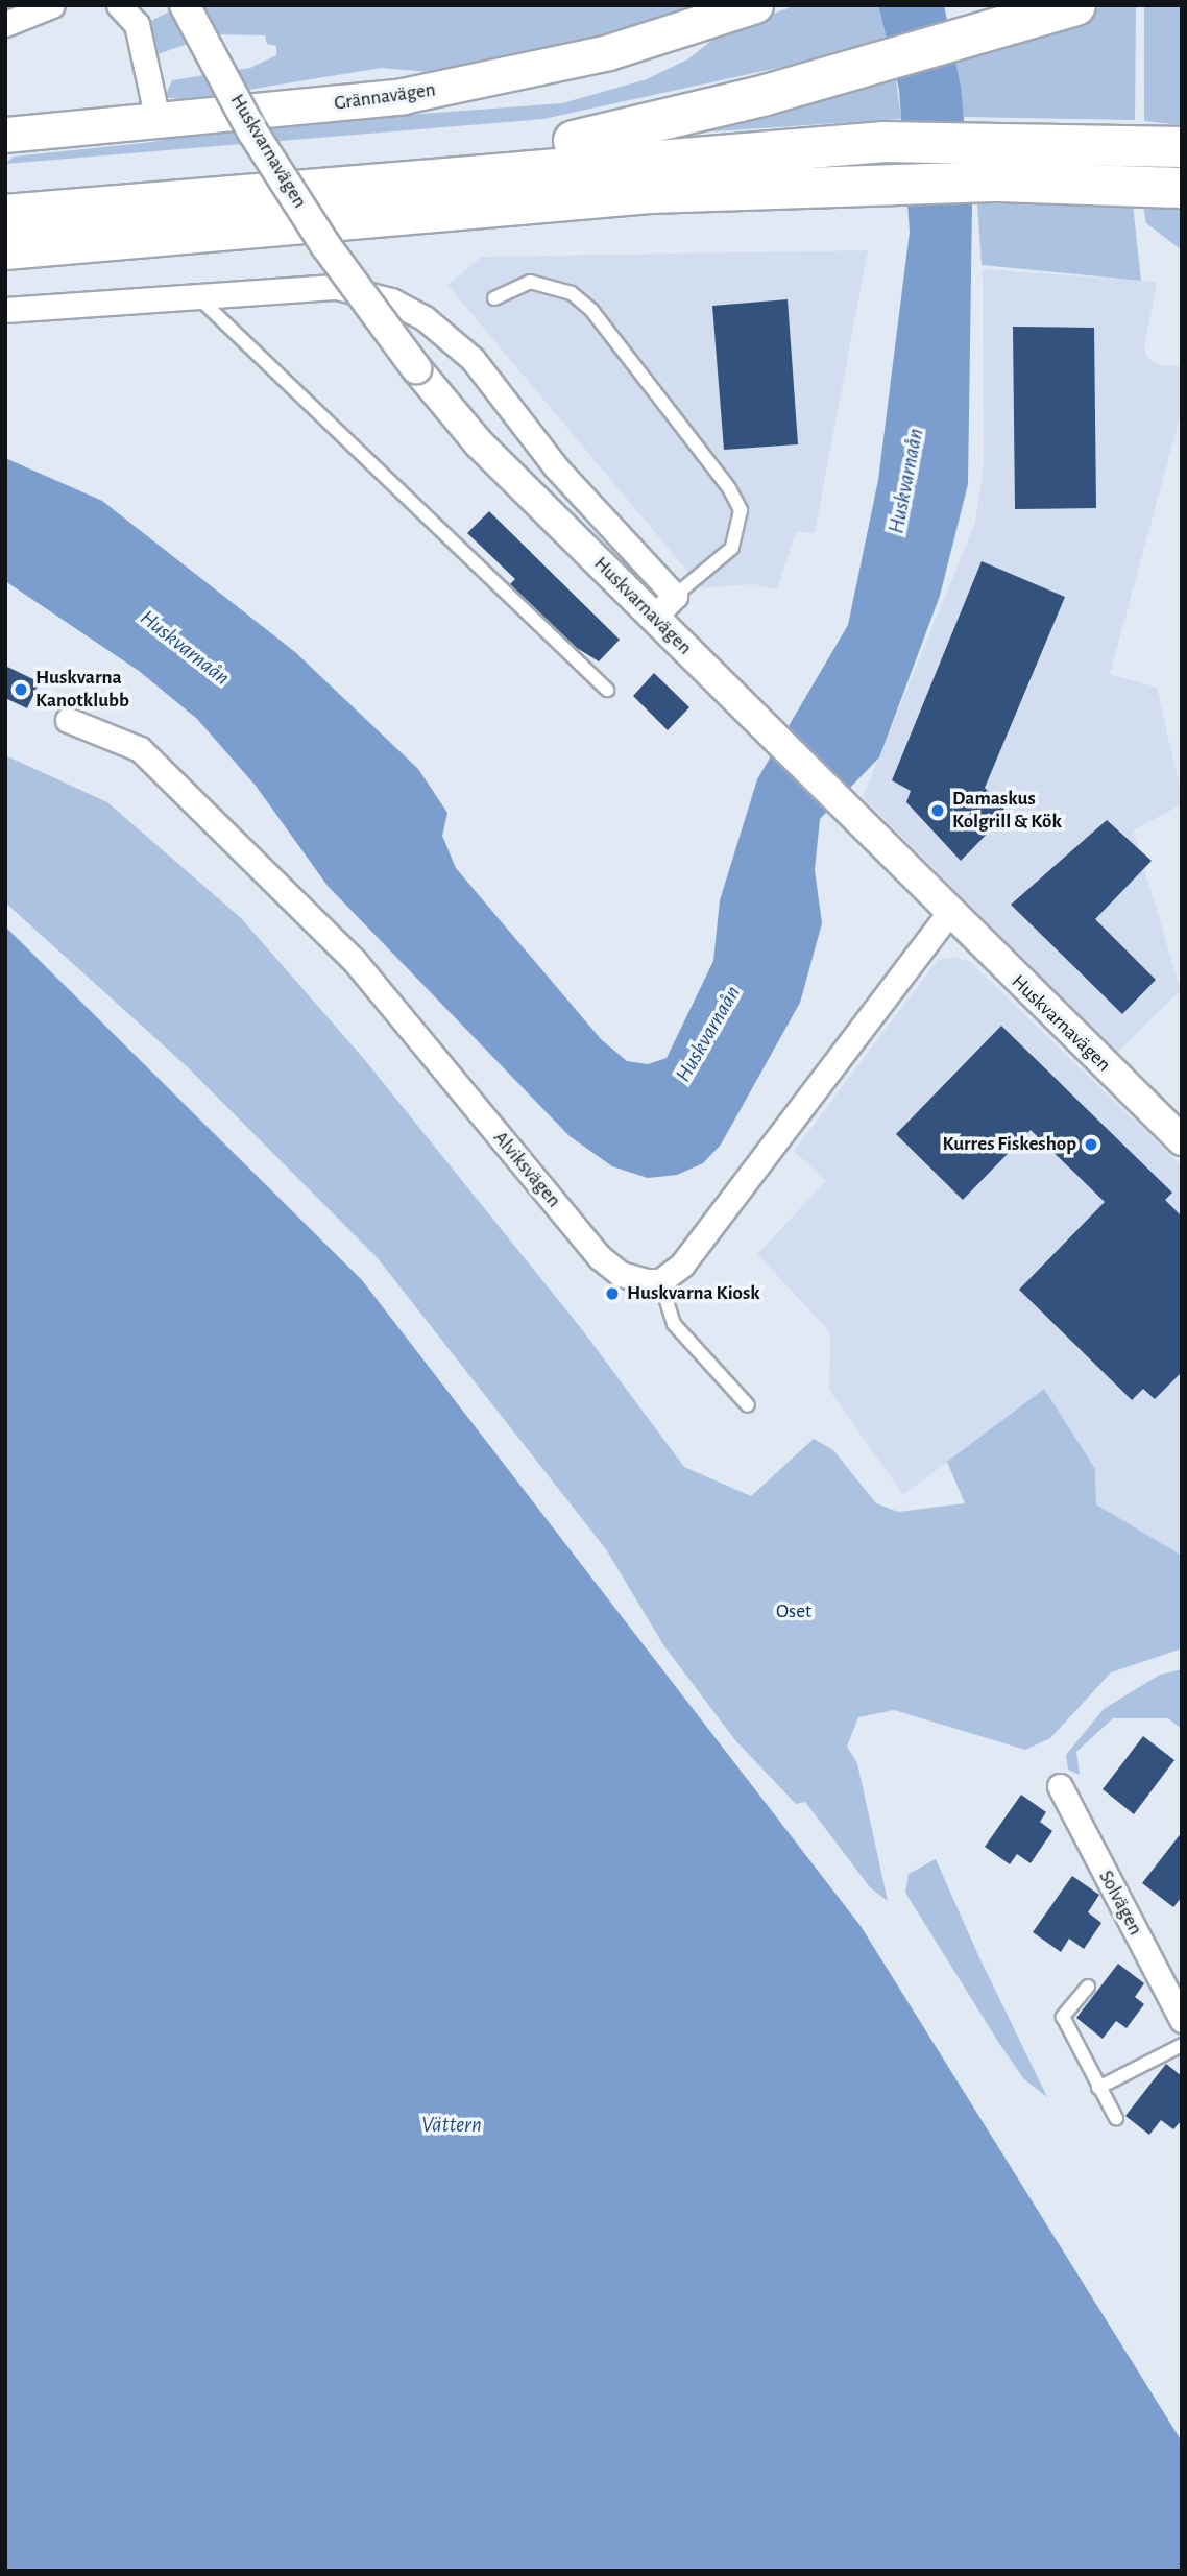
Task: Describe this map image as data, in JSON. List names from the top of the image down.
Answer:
{
  "streets": {
    "main road": ["Grännavägen"],
    "street": ["Huskvarnavägen", "Alviksvägen", "Solvägen"]
  },
  "water": ["Huskvarnaån", "Vättern"],
  "parks": ["Oset"],
  "places": [
    "Huskvarna Kanotklubb",
    "Damaskus Kolgrill & Kök",
    "Kurres Fiskeshop",
    "Huskvarna Kiosk"
  ]
}
